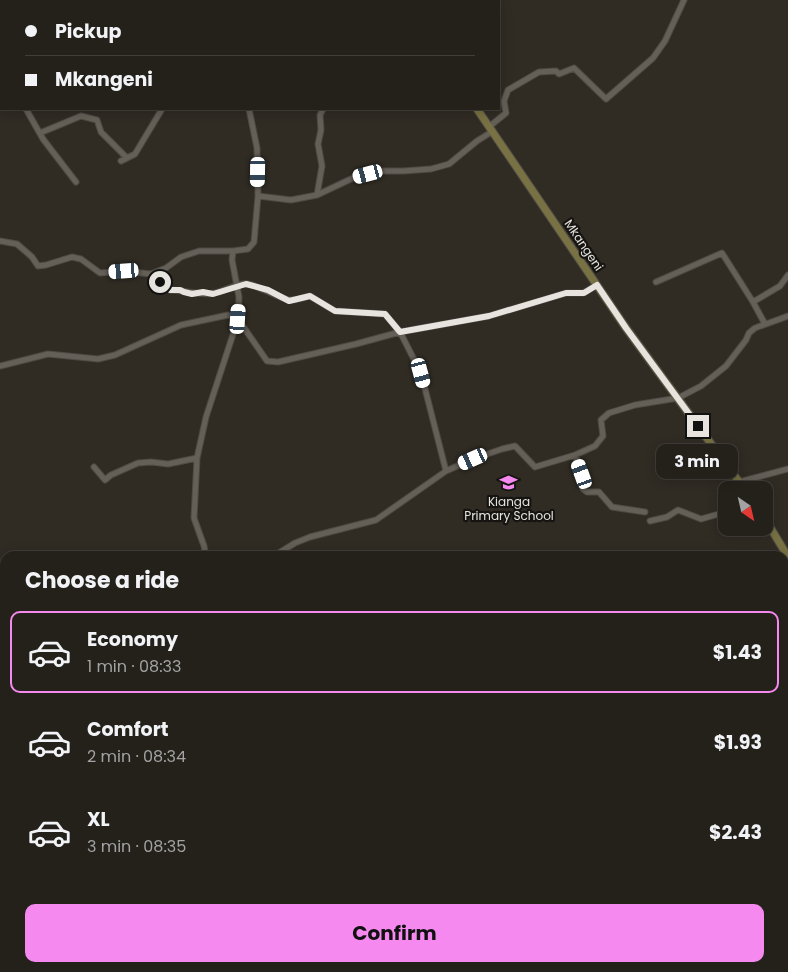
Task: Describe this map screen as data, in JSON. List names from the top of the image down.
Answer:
{
  "streets": {
    "street": ["Mkangeni"]
  },
  "places": {
    "school or university": ["Kianga Primary School"]
  },
  "north": "bottom right",
  "page": {
    "banner": ["Pickup", "Mkangeni"],
    "bubble": "3 min",
    "heading": "Choose a ride",
    "list": [
      {
        "name": "Economy",
        "note": "1 min · 08:33",
        "value": "$1.43"
      },
      {
        "name": "Comfort",
        "note": "2 min · 08:34",
        "value": "$1.93"
      },
      {
        "name": "XL",
        "note": "3 min · 08:35",
        "value": "$2.43"
      }
    ],
    "buttons": "Confirm"
  }
}
